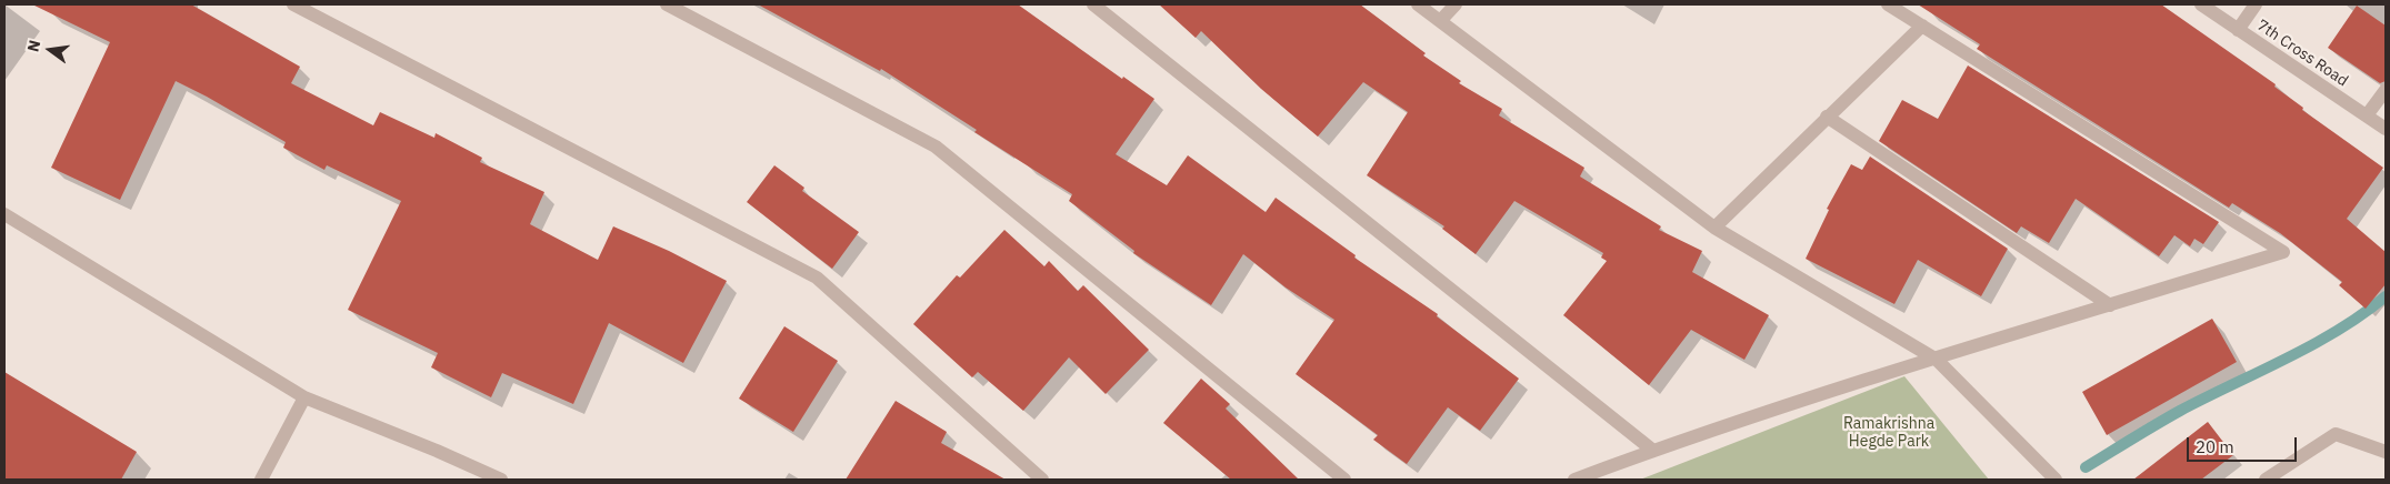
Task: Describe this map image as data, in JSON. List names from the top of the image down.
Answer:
{
  "streets": {
    "street": ["7th Cross Road"]
  },
  "parks": ["Ramakrishna Hegde Park"],
  "scale_bar": "20 m",
  "north": "left"
}
